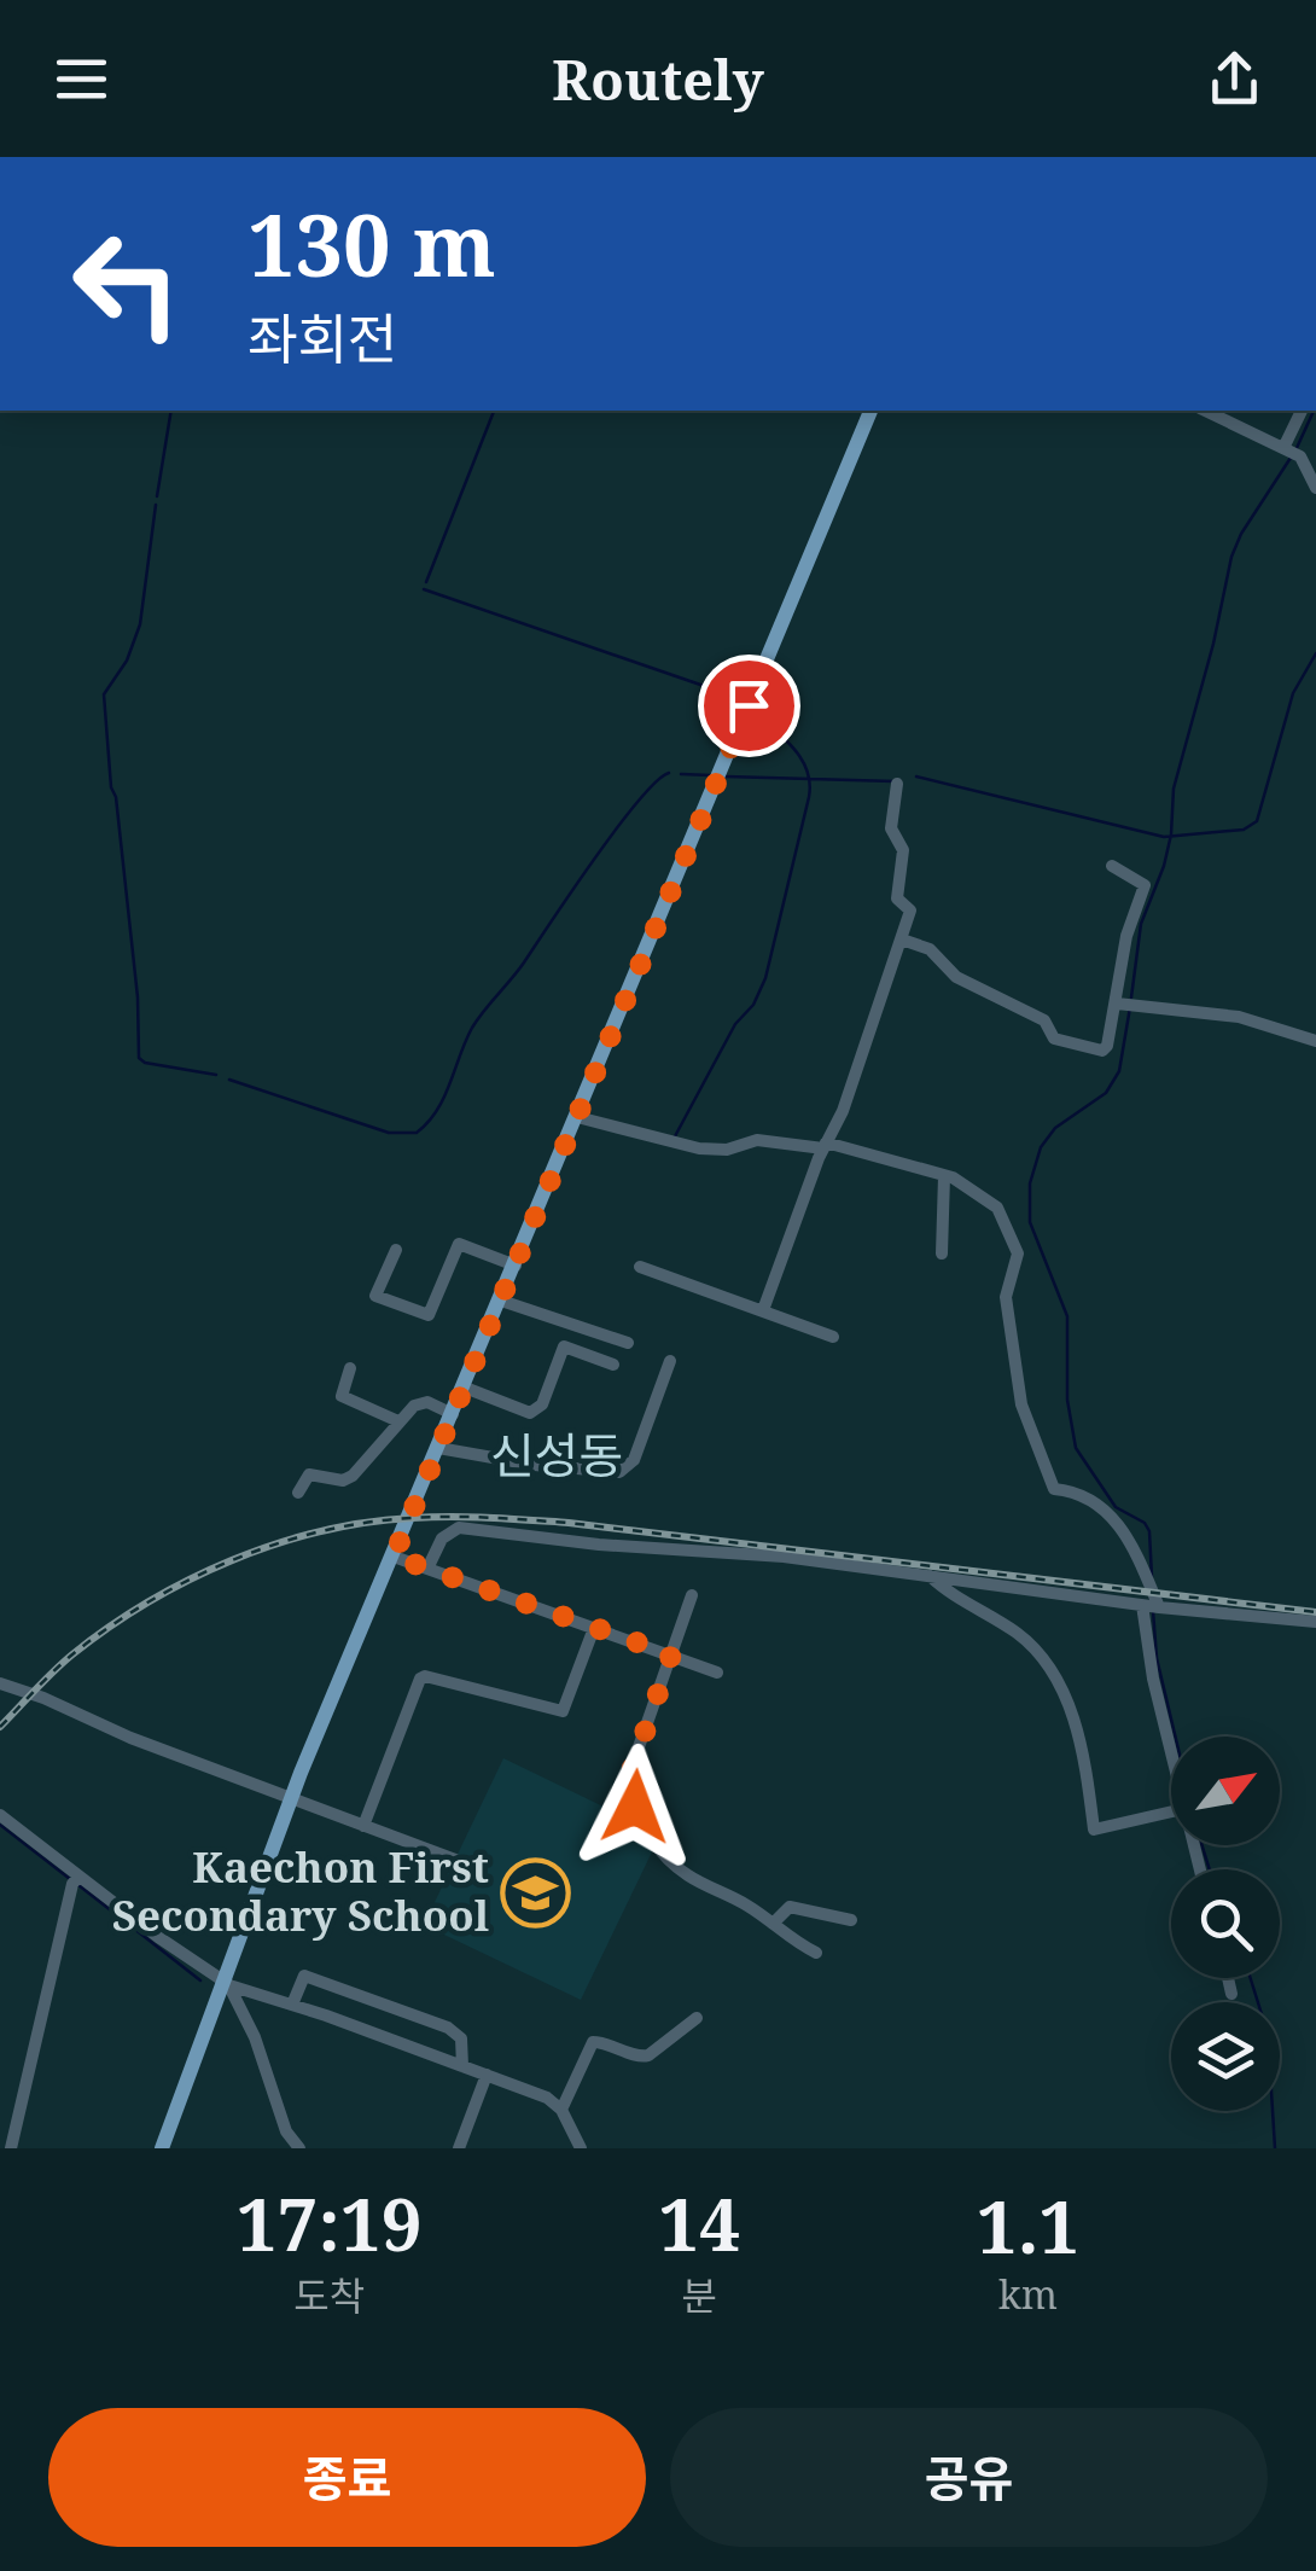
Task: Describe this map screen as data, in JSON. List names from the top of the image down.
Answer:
{
  "districts": ["신성동"],
  "places": {
    "school or university": ["Kaechon First Secondary School"]
  },
  "north": "top right",
  "page": {
    "header": "Routely",
    "turn": ["130 m", "좌회전"],
    "eta": [
      "17:19",
      "도착",
      "14",
      "분",
      "1.1",
      "km"
    ],
    "buttons": ["종료", "공유"]
  }
}
